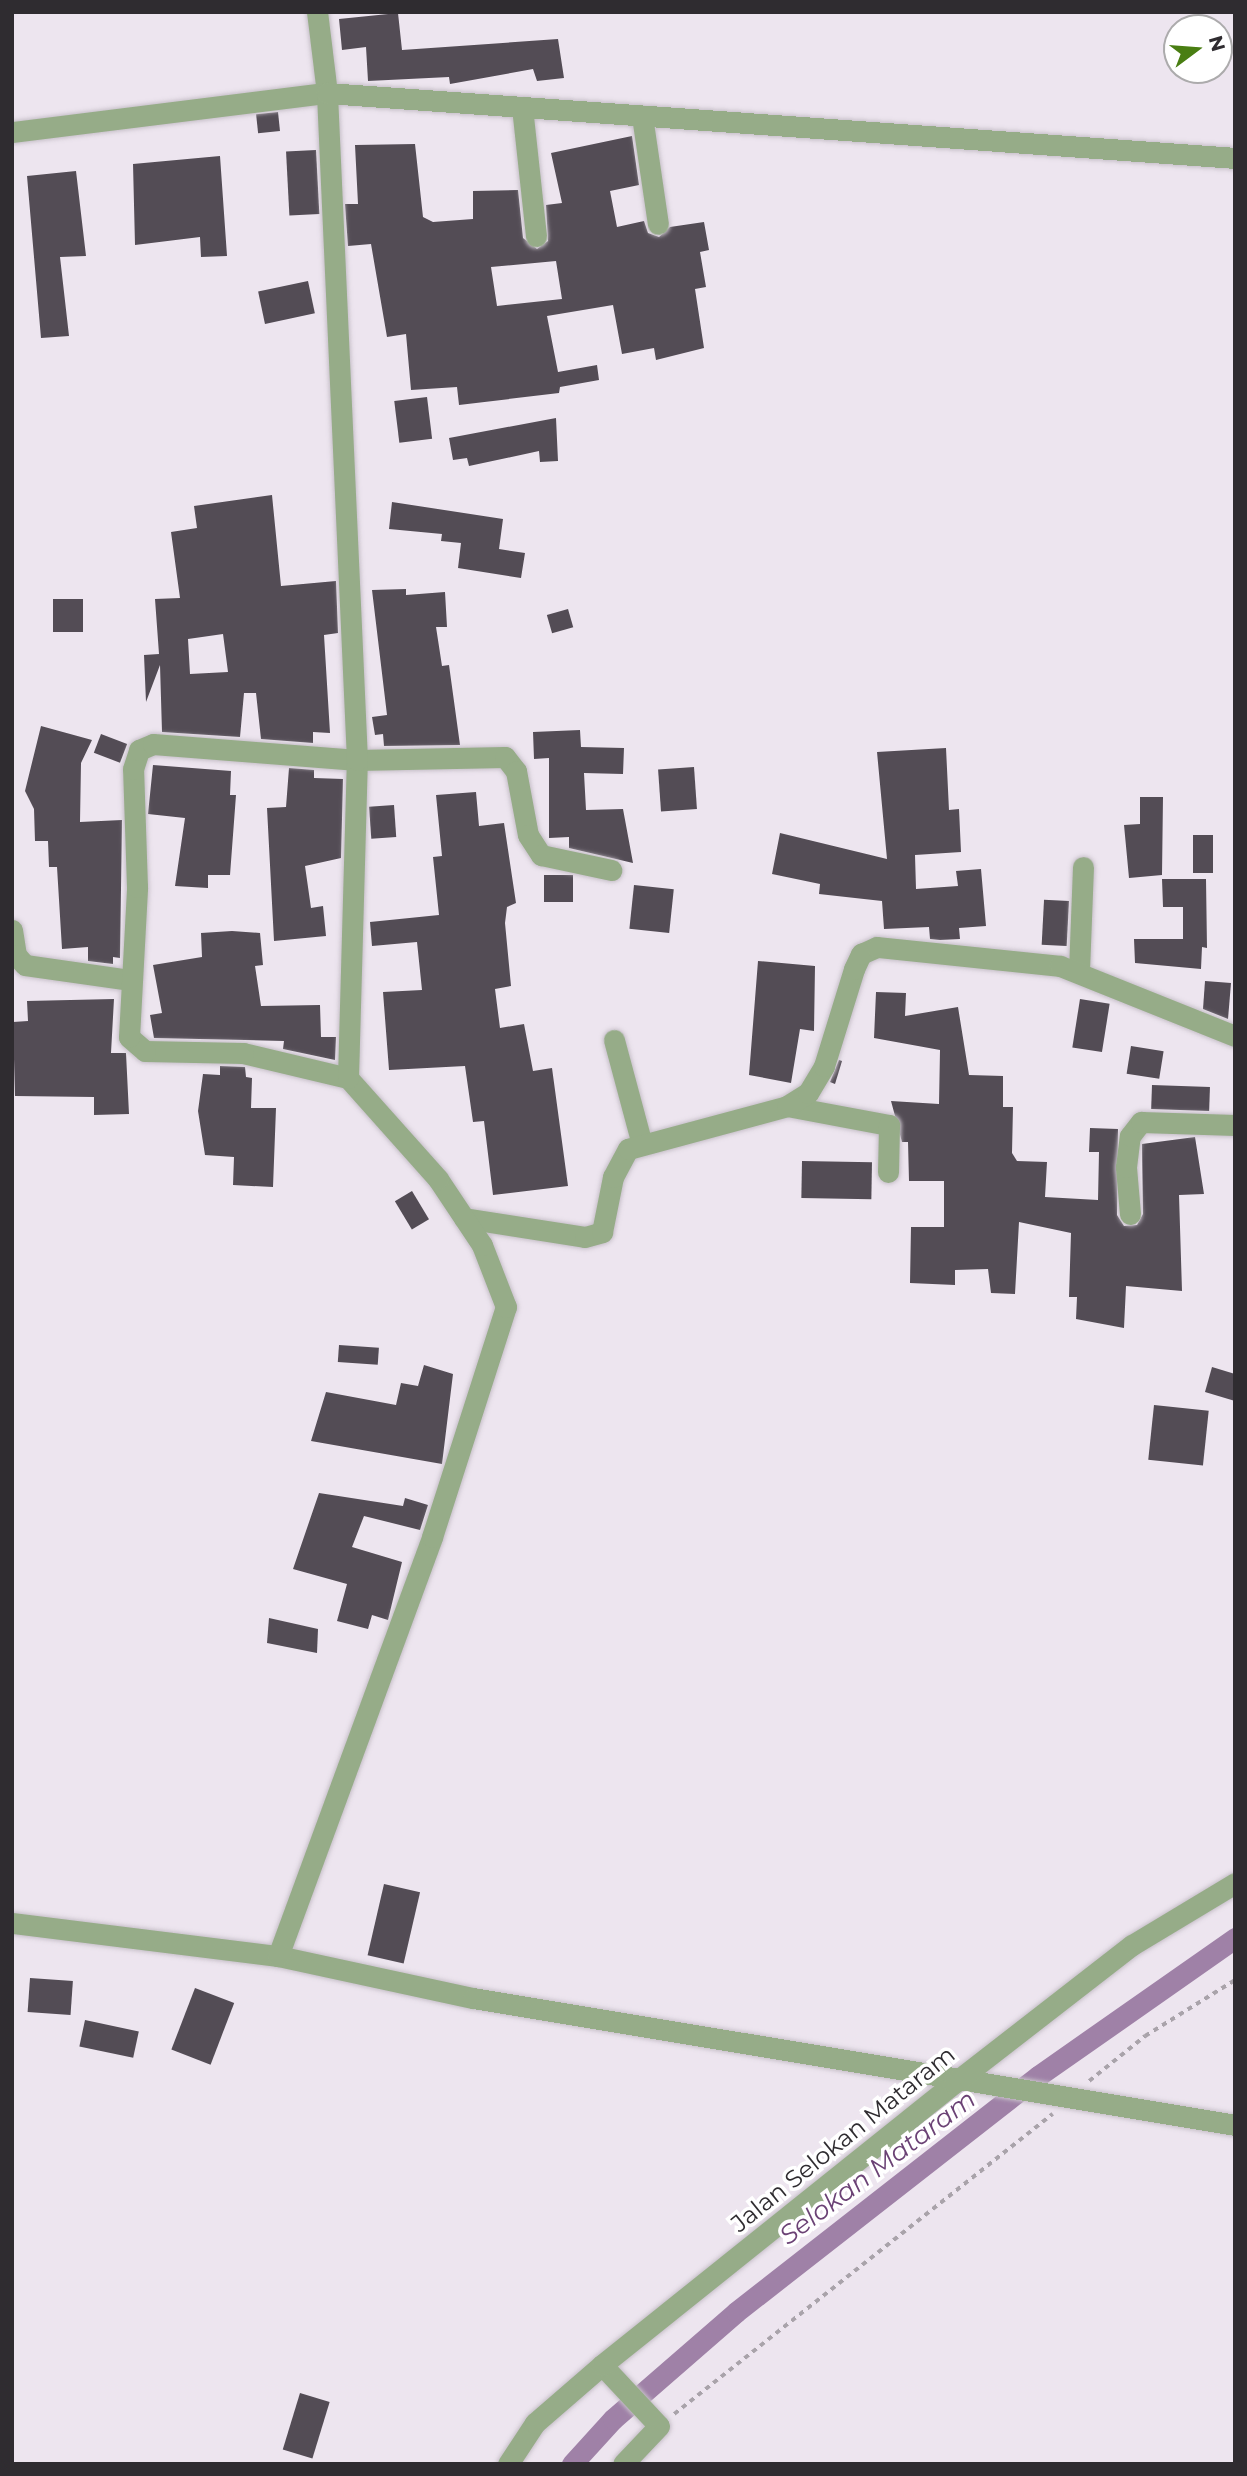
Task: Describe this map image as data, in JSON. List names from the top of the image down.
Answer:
{
  "streets": {
    "street": ["Jalan Selokan Mataram"]
  },
  "water": ["Selokan Mataram"],
  "north": "right"
}
